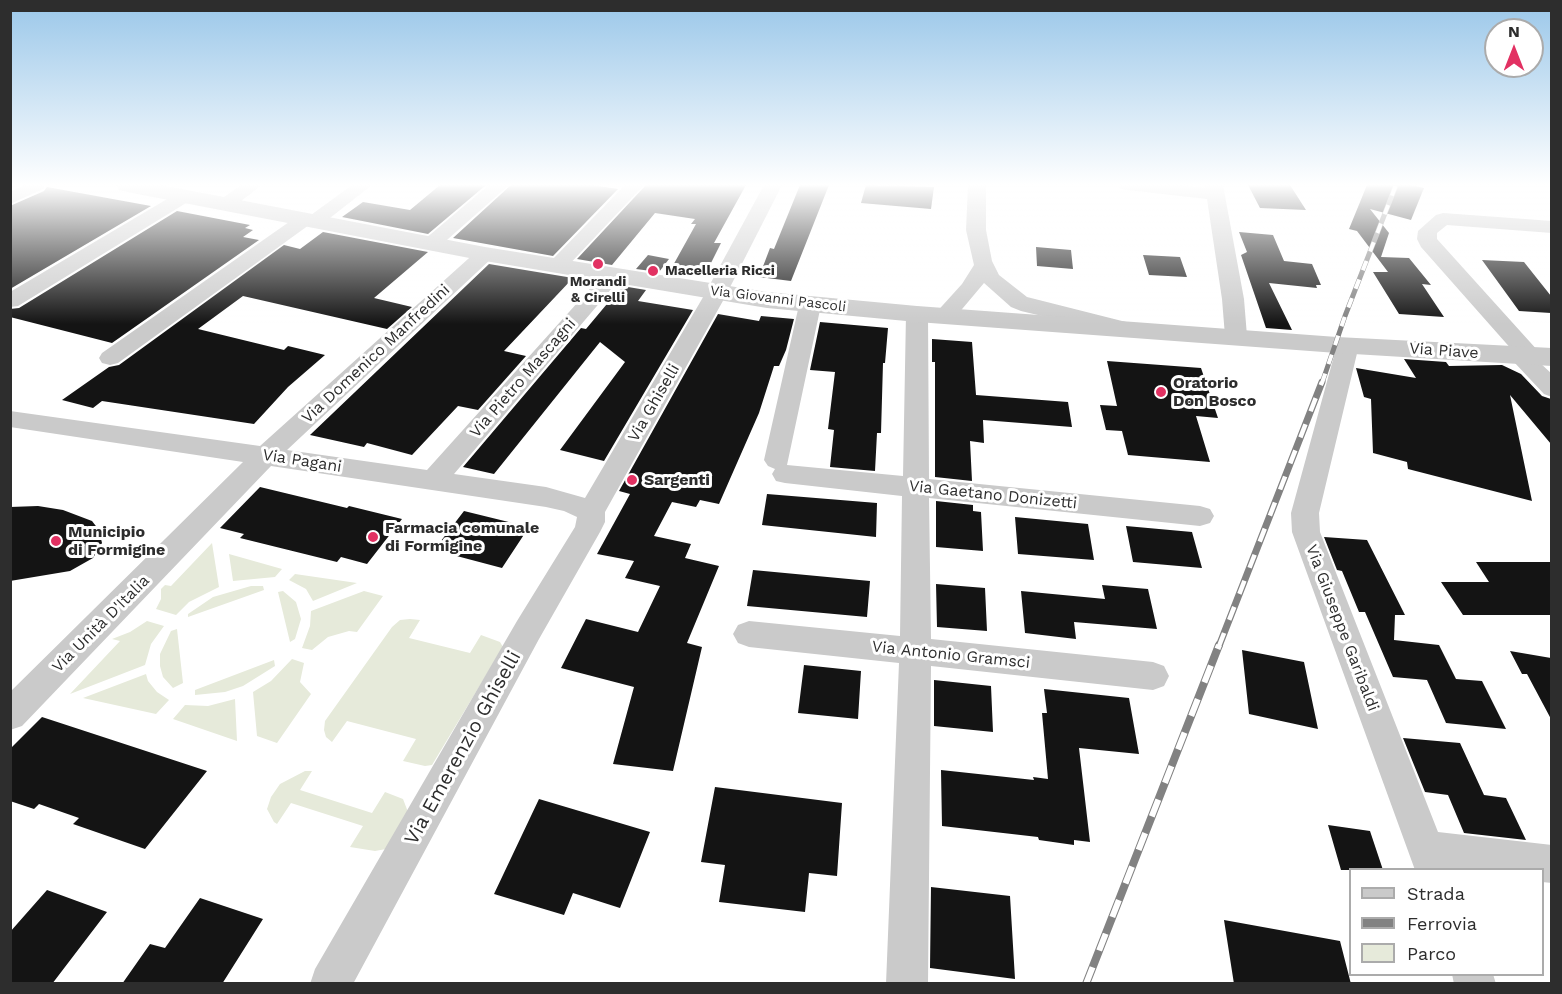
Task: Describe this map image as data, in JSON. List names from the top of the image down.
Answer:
{
  "streets": {
    "street": [
      "Via Giovanni Pascoli",
      "Via Piave",
      "Via Domenico Manfredini",
      "Via Pietro Mascagni",
      "Via Ghiselli",
      "Via Pagani",
      "Via Gaetano Donizetti",
      "Via Unità D'Italia",
      "Via Giuseppe Garibaldi",
      "Via Antonio Gramsci",
      "Via Emerenzio Ghiselli"
    ]
  },
  "crossings": [
    ["Via Giovanni Pascoli", "Via Piave"],
    ["Via Giovanni Pascoli", "Via Domenico Manfredini"],
    ["Via Giovanni Pascoli", "Via Pietro Mascagni"],
    ["Via Giovanni Pascoli", "Via Ghiselli"],
    ["Via Giovanni Pascoli", "Via Gaetano Donizetti"],
    ["Via Giovanni Pascoli", "Via Giuseppe Garibaldi"],
    ["Via Piave", "Via Giuseppe Garibaldi"],
    ["Via Domenico Manfredini", "Via Pagani"],
    ["Via Domenico Manfredini", "Via Unità D'Italia"],
    ["Via Pietro Mascagni", "Via Pagani"],
    ["Via Ghiselli", "Via Pagani"],
    ["Via Ghiselli", "Via Emerenzio Ghiselli"],
    ["Via Pagani", "Via Unità D'Italia"],
    ["Via Pagani", "Via Emerenzio Ghiselli"]
  ],
  "places": [
    "Morandi & Cirelli",
    "Macelleria Ricci",
    "Oratorio Don Bosco",
    "Sargenti",
    "Farmacia comunale di Formigine",
    "Municipio di Formigine"
  ],
  "legend": ["Strada", "Ferrovia", "Parco"],
  "north": "top"
}
